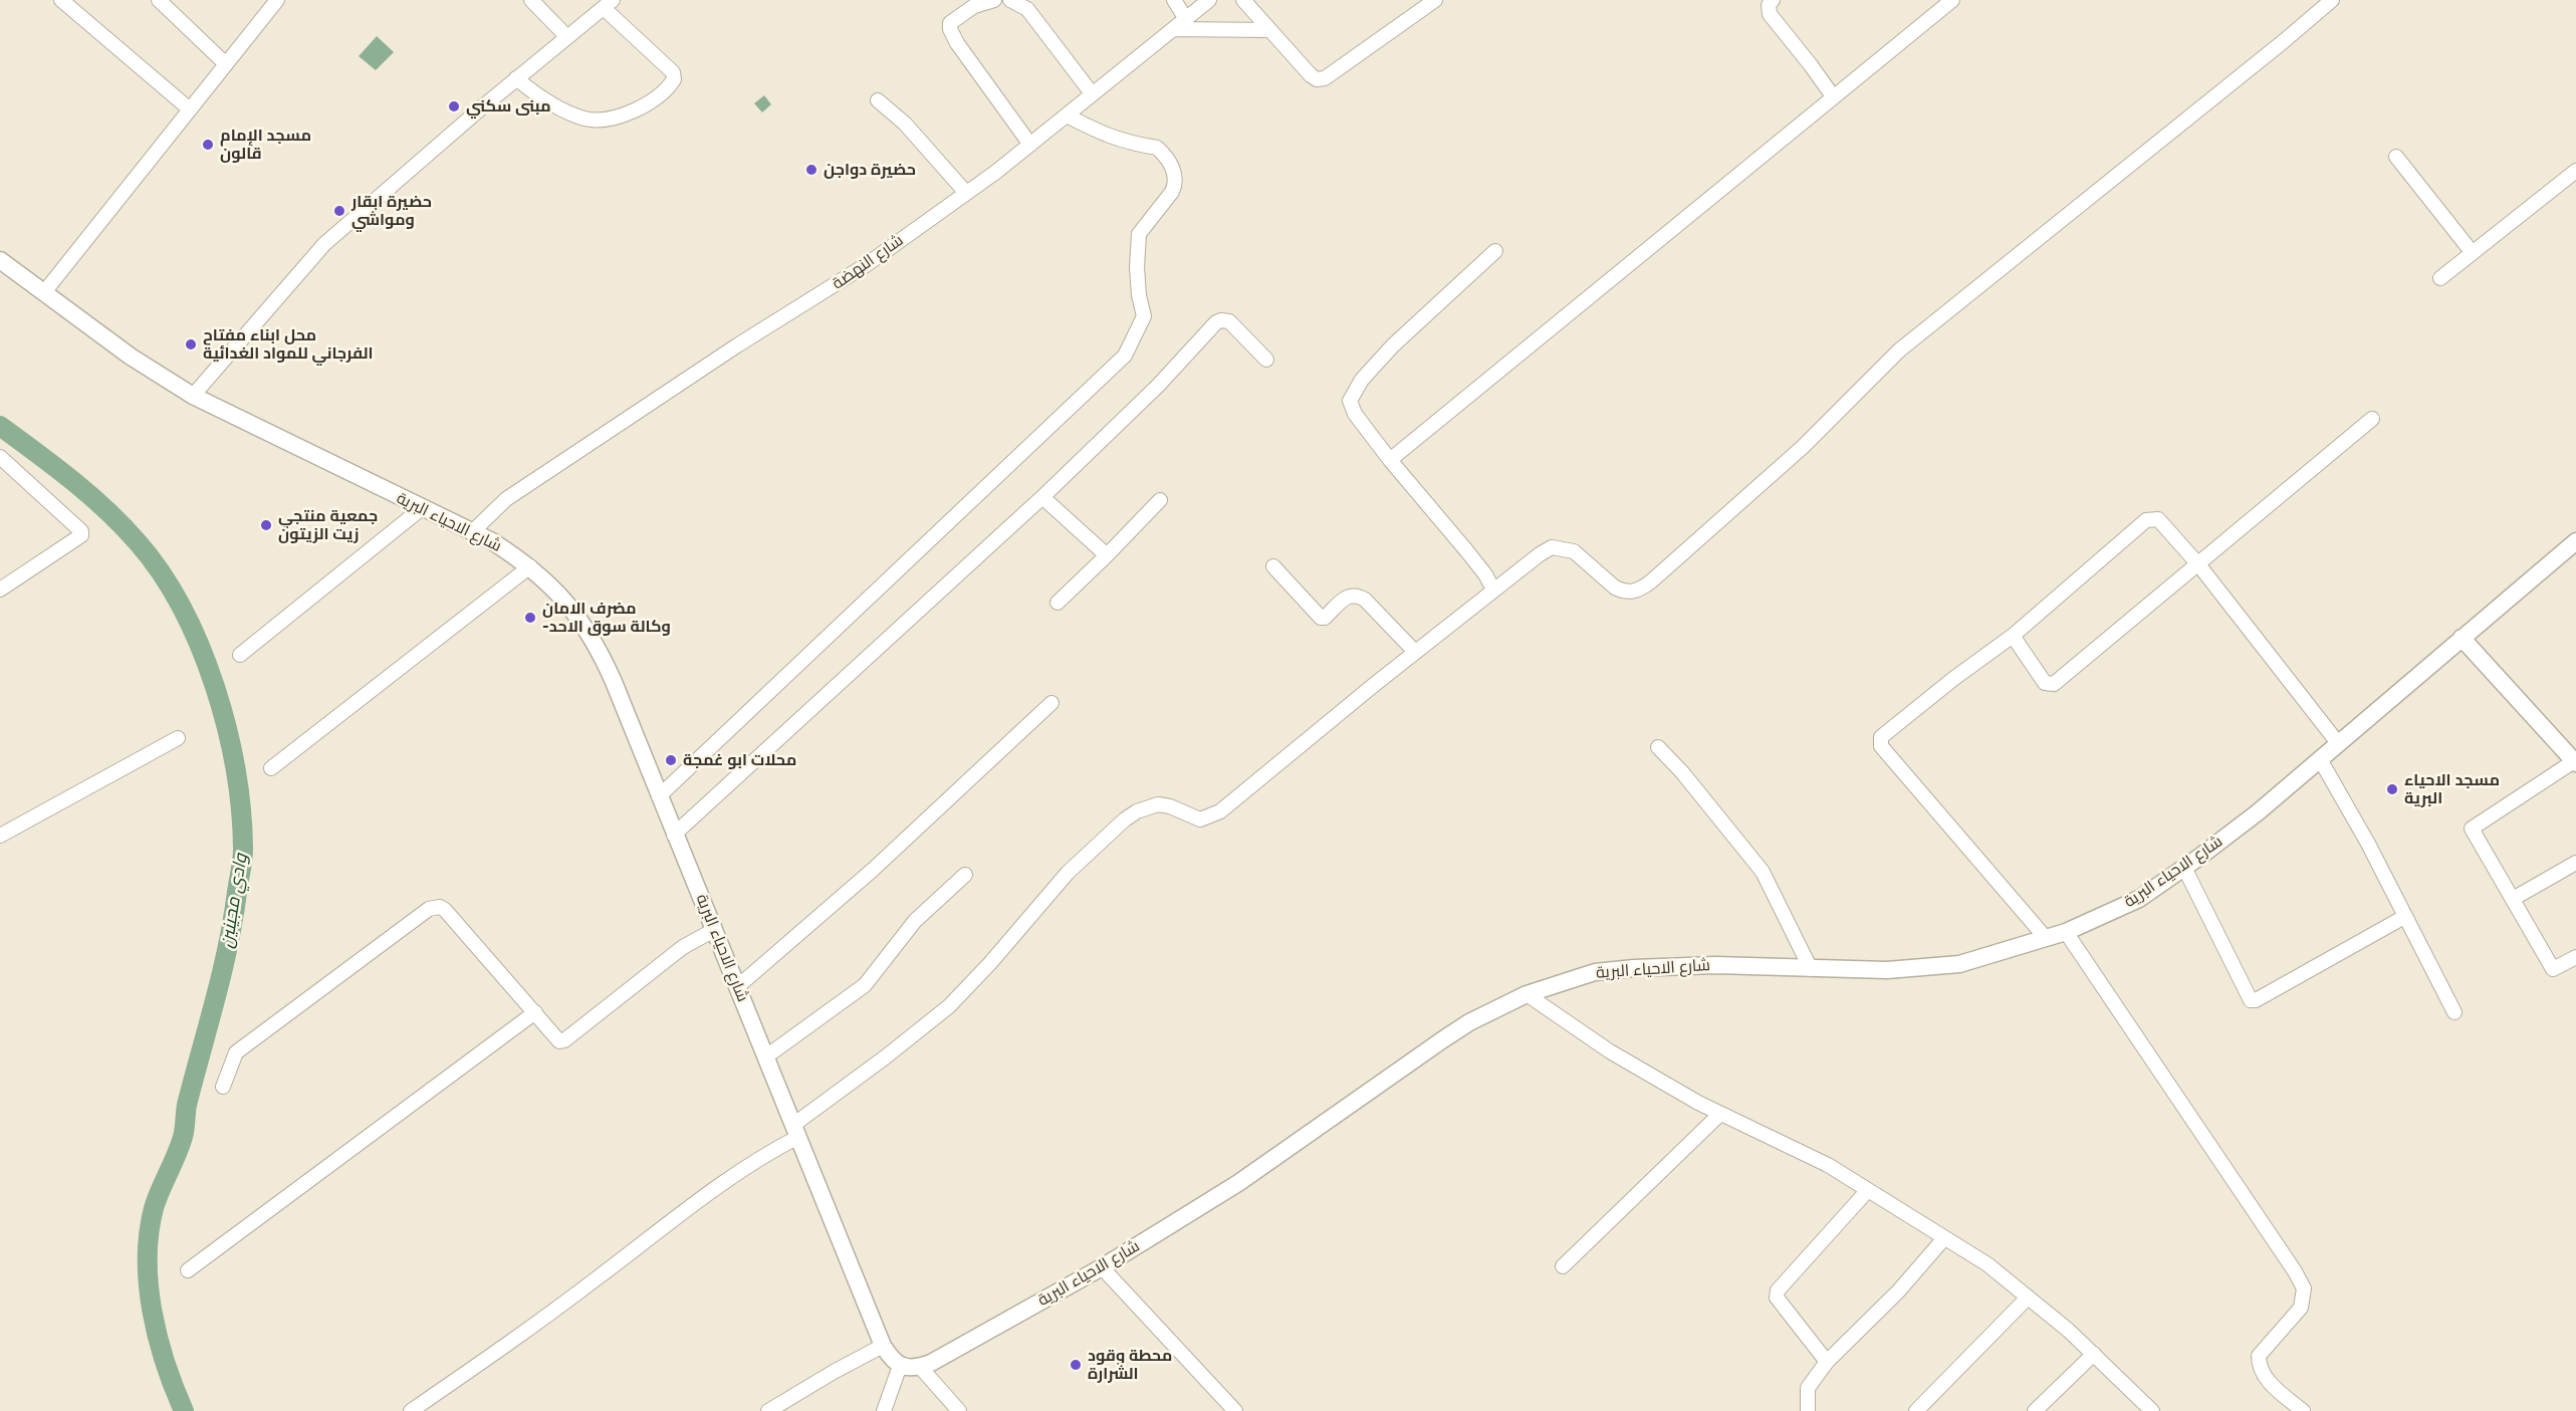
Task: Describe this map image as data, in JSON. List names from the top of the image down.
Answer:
{
  "streets": {
    "main road": ["شارع الاحياء البرية"],
    "street": ["شارع النهضة"]
  },
  "crossings": [
    ["شارع النهضة", "شارع الاحياء البرية"]
  ],
  "water": ["وادي مجينين"],
  "places": [
    "مبنى سكني",
    "مسجد الإمام قالون",
    "حضيرة دواجن",
    "حضيرة ابقار ومواشي",
    "محل ابناء مفتاح الفرجاني للمواد الغدائية",
    "جمعية منتجي زيت الزيتون",
    "مضرف الامان -وكالة سوق الاحد",
    "محلات ابو غمجة",
    "مسجد الاحياء البرية",
    "محطة وقود الشرارة"
  ]
}
